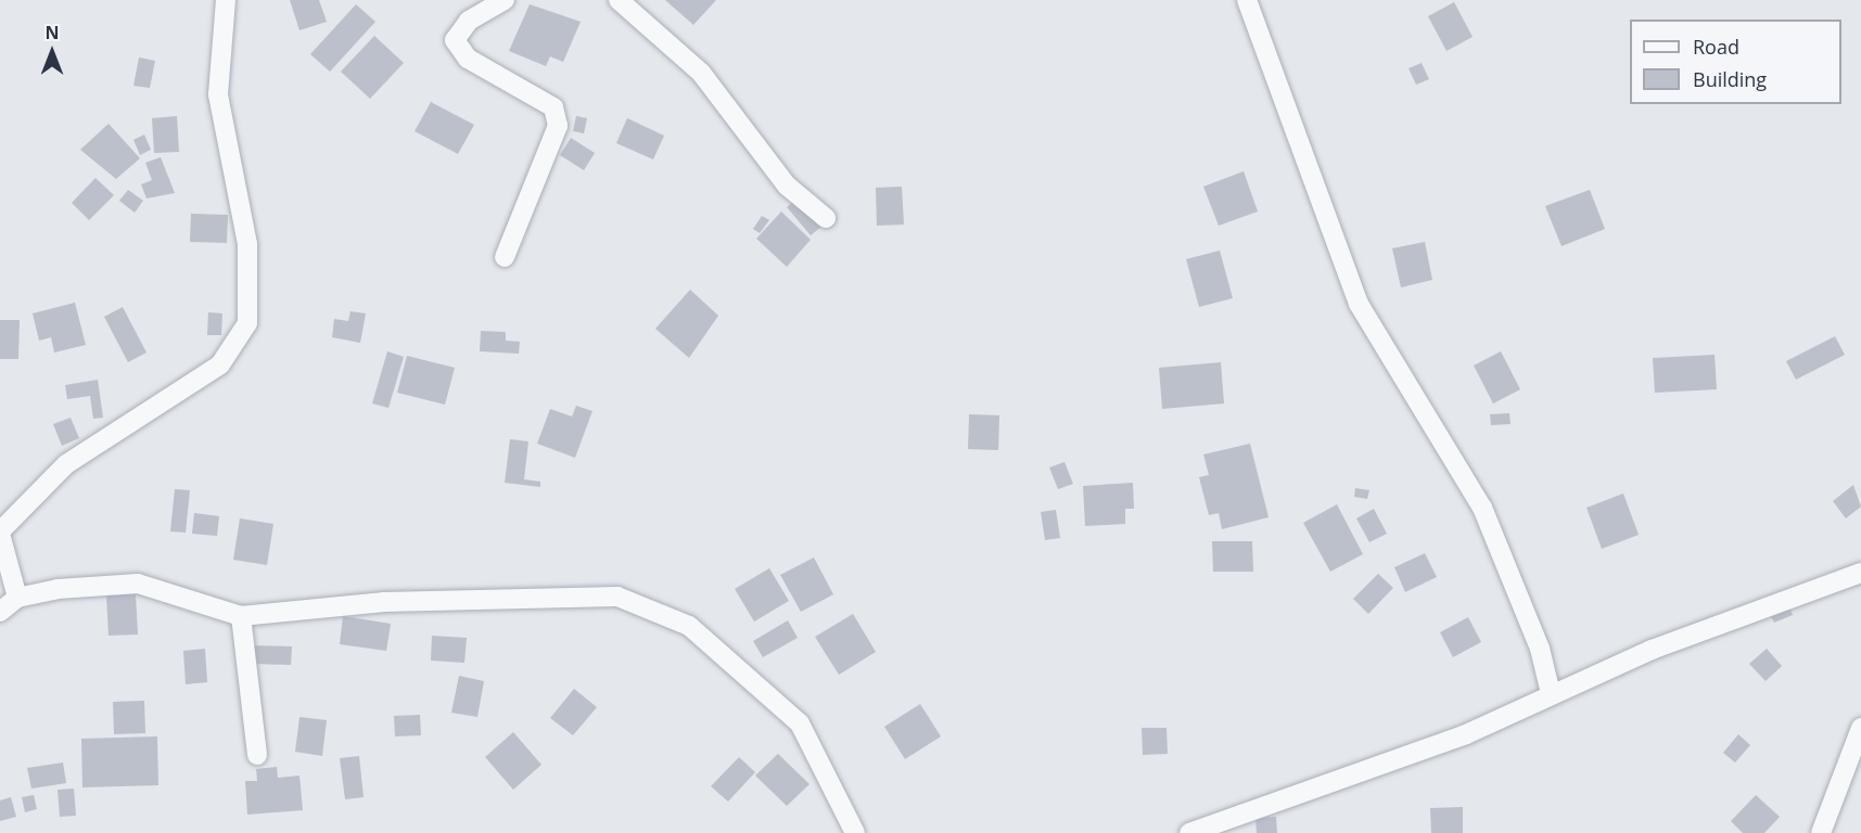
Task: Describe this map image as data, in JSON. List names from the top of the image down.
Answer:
{
  "legend": ["Road", "Building"],
  "north": "top"
}
